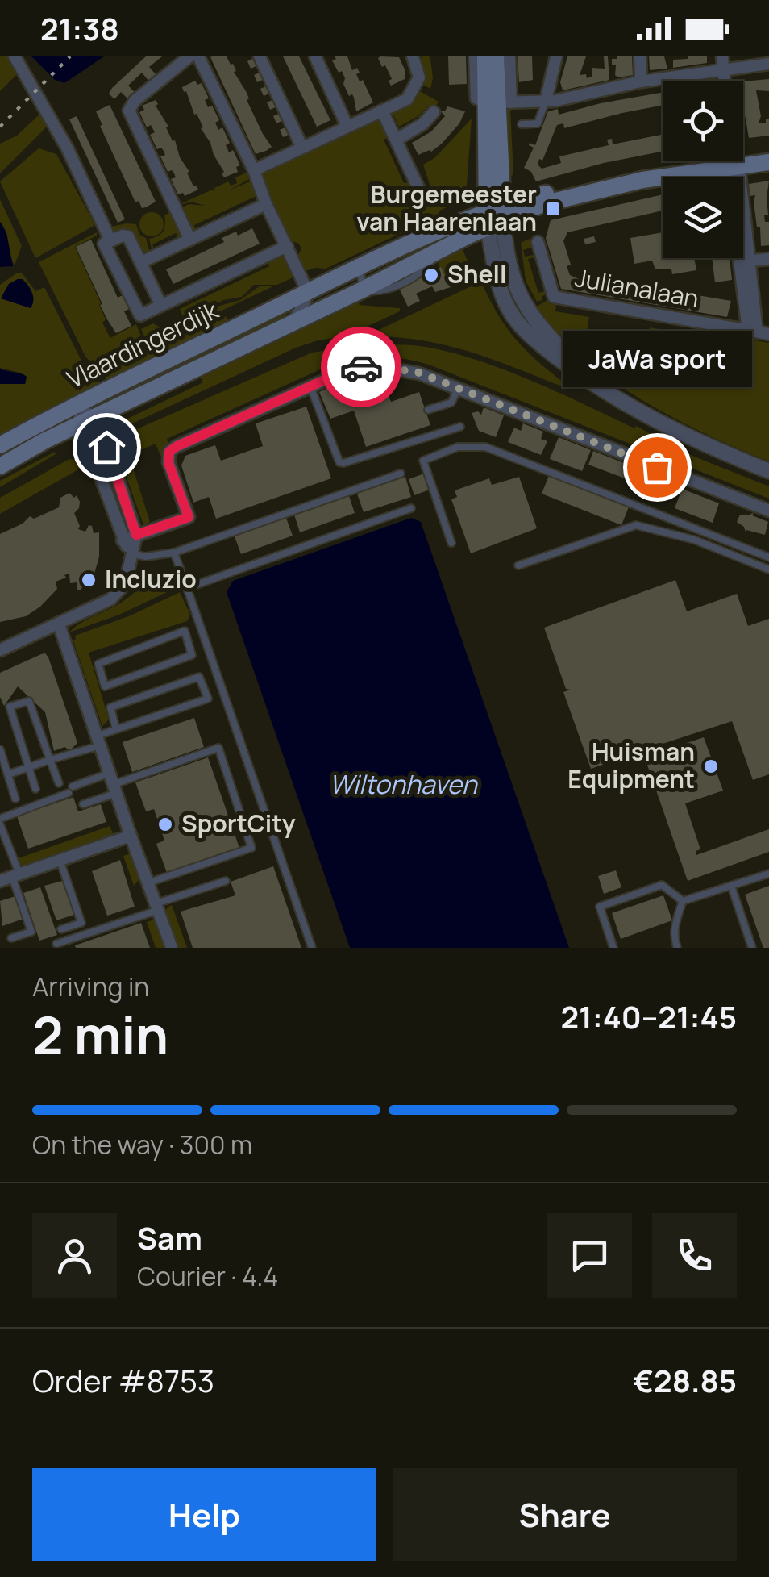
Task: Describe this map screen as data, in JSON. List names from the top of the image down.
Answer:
{
  "streets": {
    "main road": ["Vlaardingerdijk"],
    "street": ["Julianalaan"]
  },
  "water": ["Wiltonhaven"],
  "places": {
    "transit": ["Burgemeester van Haarenlaan"],
    "other": [
      "Shell",
      "JaWa sport",
      "Incluzio",
      "Huisman Equipment",
      "SportCity"
    ]
  },
  "page": {
    "status": "21:38",
    "bubble": "JaWa sport",
    "heading": ["2 min", "Arriving in", "21:40–21:45"],
    "panel": [
      "Sam",
      "Courier · 4.4",
      "Order #8753",
      "€28.85"
    ],
    "bar": "On the way · 300 m",
    "buttons": ["Help", "Share"]
  }
}
